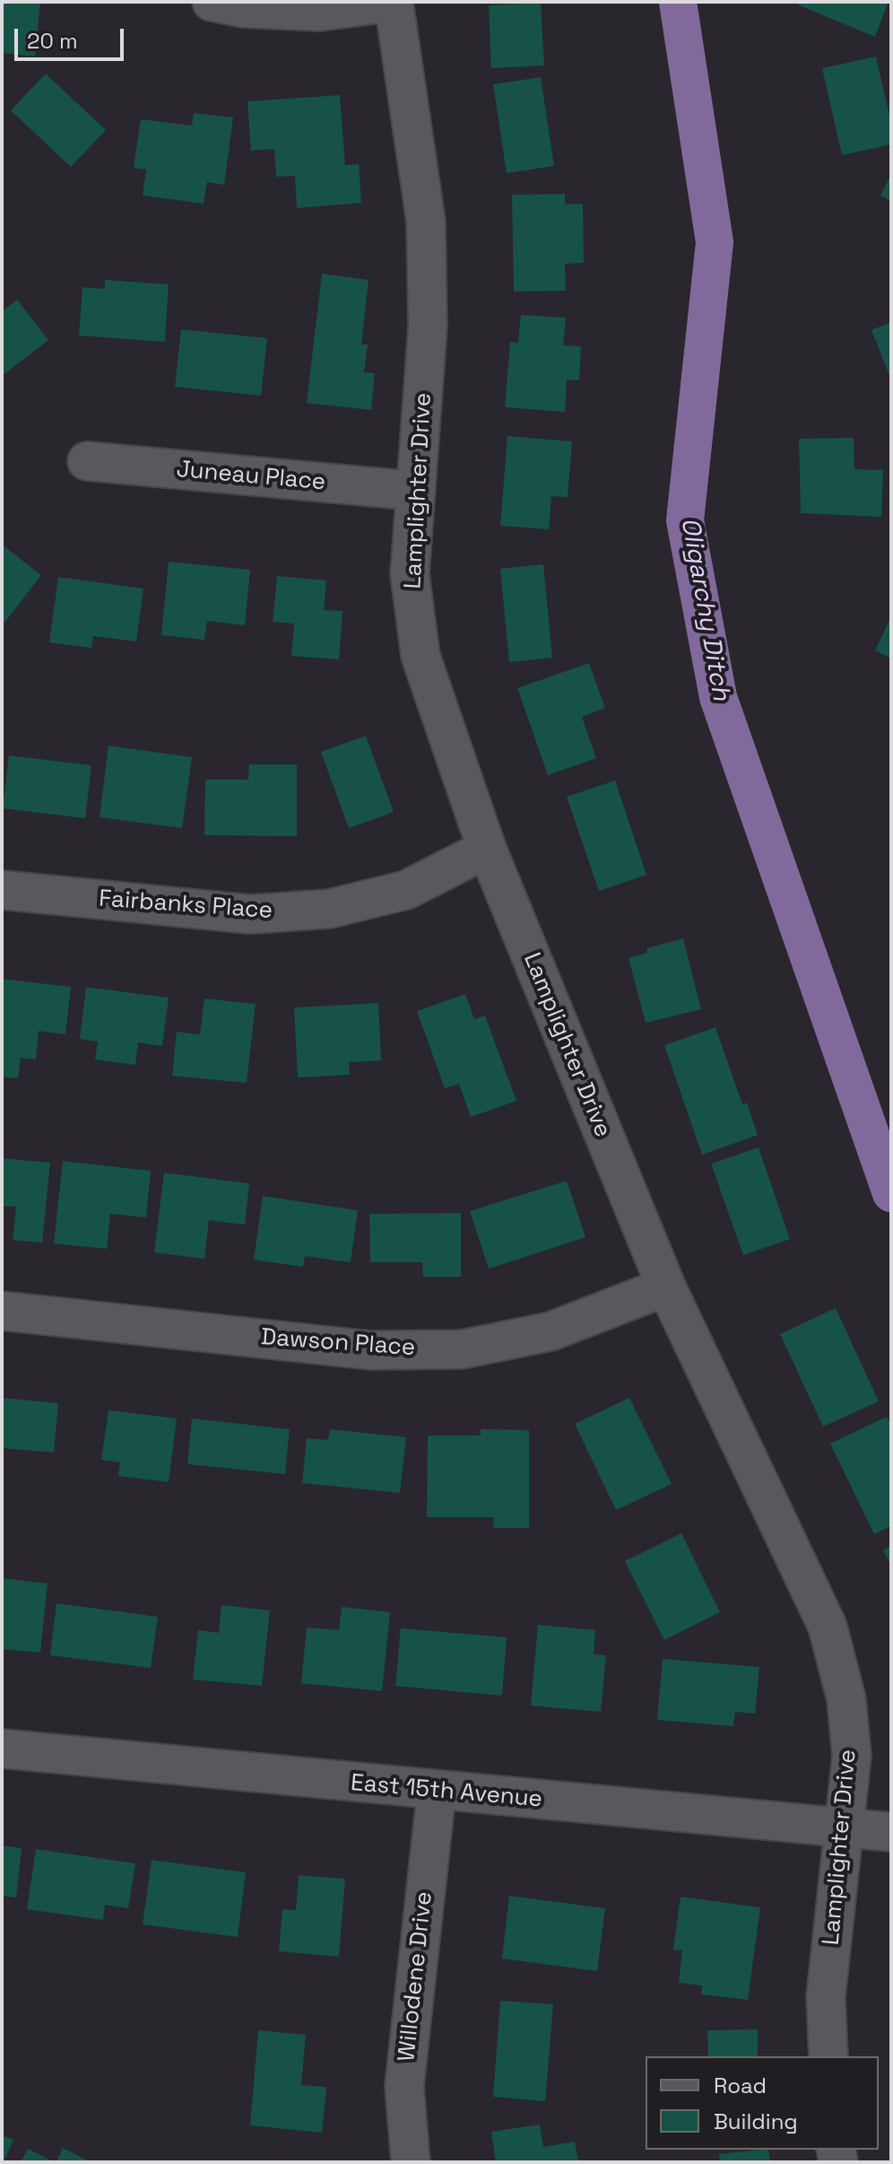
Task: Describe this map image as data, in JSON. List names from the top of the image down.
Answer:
{
  "streets": {
    "street": [
      "Juneau Place",
      "Lamplighter Drive",
      "Fairbanks Place",
      "Dawson Place",
      "East 15th Avenue",
      "Willodene Drive"
    ]
  },
  "crossings": [
    ["Juneau Place", "Lamplighter Drive"],
    ["Lamplighter Drive", "Fairbanks Place"],
    ["Lamplighter Drive", "Dawson Place"],
    ["Lamplighter Drive", "East 15th Avenue"],
    ["East 15th Avenue", "Willodene Drive"]
  ],
  "water": ["Oligarchy Ditch"],
  "legend": ["Road", "Building"],
  "scale_bar": "20 m"
}
